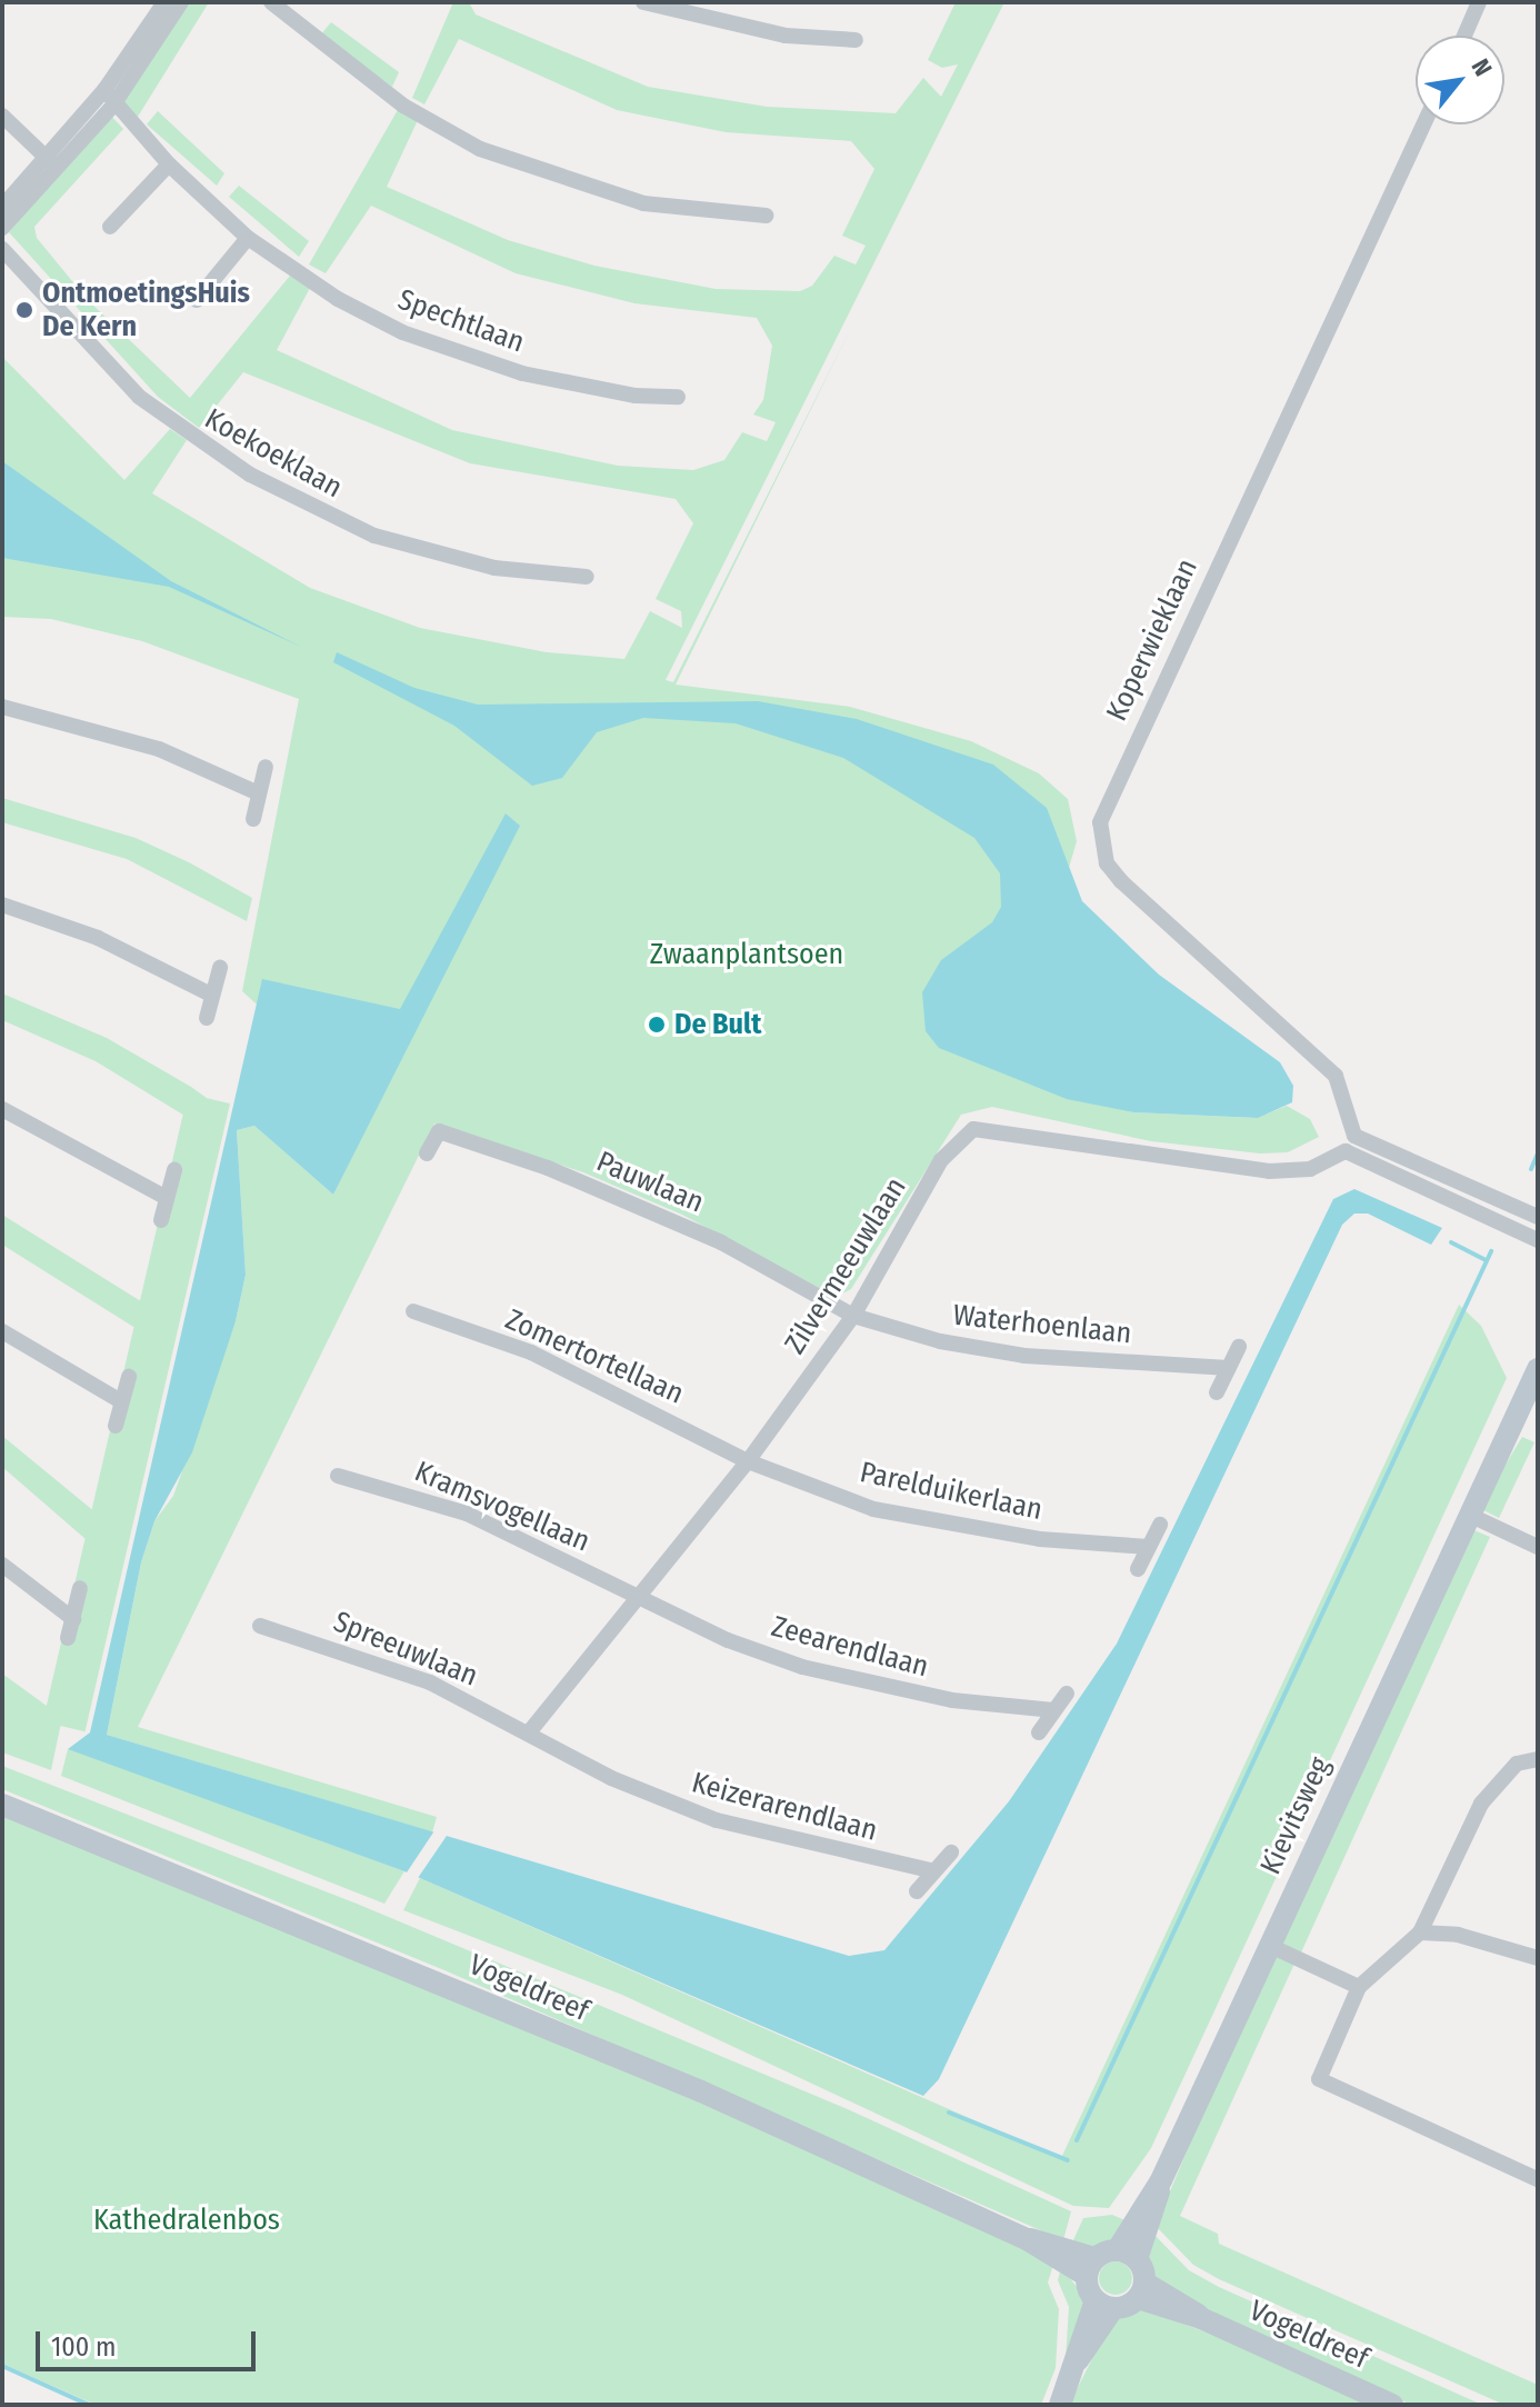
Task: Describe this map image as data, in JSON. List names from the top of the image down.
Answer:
{
  "streets": {
    "main road": ["Kievitsweg", "Vogeldreef"],
    "street": [
      "Spechtlaan",
      "Koekoeklaan",
      "Koperwieklaan",
      "Pauwlaan",
      "Zilvermeeuwlaan",
      "Waterhoenlaan",
      "Zomertortellaan",
      "Parelduikerlaan",
      "Kramsvogellaan",
      "Zeearendlaan",
      "Spreeuwlaan",
      "Keizerarendlaan"
    ]
  },
  "crossings": [
    ["Koperwieklaan", "Zilvermeeuwlaan"],
    ["Pauwlaan", "Zilvermeeuwlaan"],
    ["Pauwlaan", "Waterhoenlaan"],
    ["Zilvermeeuwlaan", "Waterhoenlaan"],
    ["Zilvermeeuwlaan", "Zomertortellaan"],
    ["Zilvermeeuwlaan", "Parelduikerlaan"],
    ["Zilvermeeuwlaan", "Kramsvogellaan"],
    ["Zilvermeeuwlaan", "Zeearendlaan"],
    ["Zilvermeeuwlaan", "Spreeuwlaan"],
    ["Zilvermeeuwlaan", "Keizerarendlaan"],
    ["Zomertortellaan", "Parelduikerlaan"],
    ["Kramsvogellaan", "Zeearendlaan"],
    ["Spreeuwlaan", "Keizerarendlaan"]
  ],
  "parks": ["Zwaanplantsoen", "Kathedralenbos"],
  "places": ["OntmoetingsHuis De Kern", "De Bult"],
  "scale_bar": "100 m",
  "north": "top right"
}
